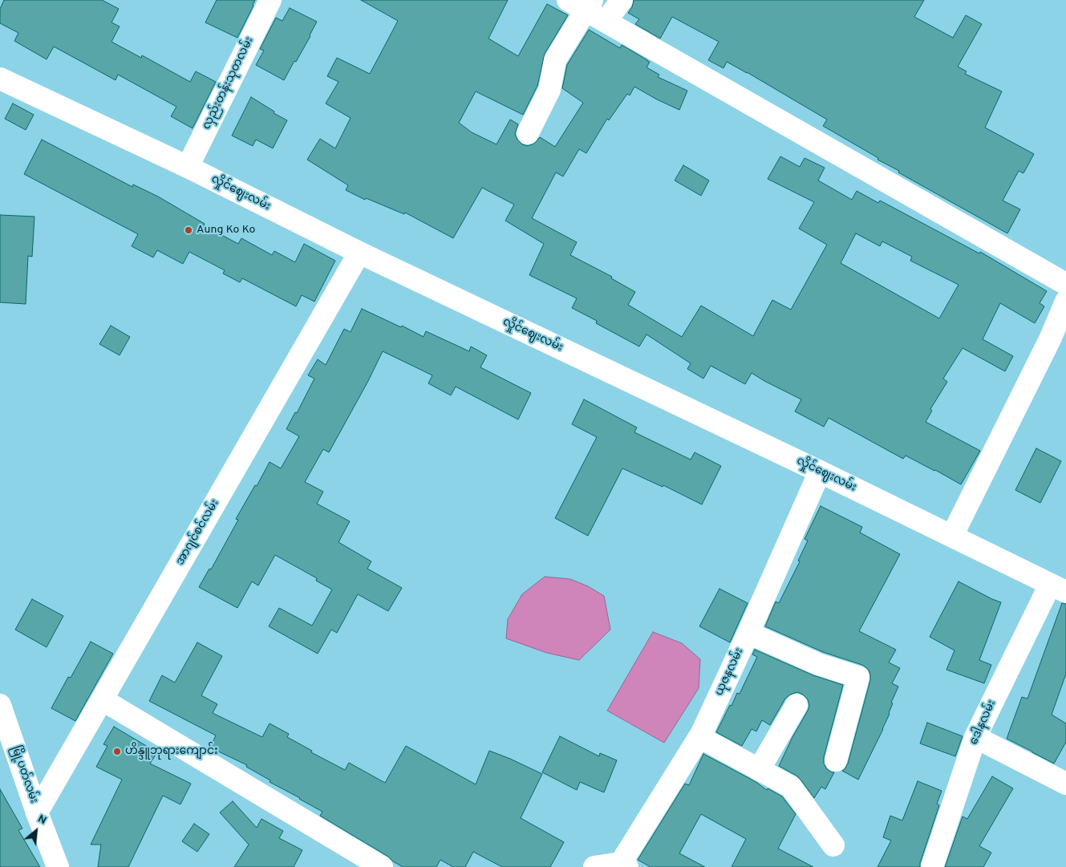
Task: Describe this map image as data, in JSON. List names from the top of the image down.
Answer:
{
  "streets": {
    "street": [
      "လှည်းတန်းသုတလမ်း",
      "လှိုင်ဈေးလမ်း",
      "အာဂျင်စင်လမ်း",
      "ယုဇနလမ်း",
      "ဒေါနလမ်း",
      "မြို့ပတ်လမ်း"
    ]
  },
  "crossings": [
    ["လှည်းတန်းသုတလမ်း", "လှိုင်ဈေးလမ်း"],
    ["လှိုင်ဈေးလမ်း", "အာဂျင်စင်လမ်း"],
    ["လှိုင်ဈေးလမ်း", "ယုဇနလမ်း"],
    ["လှိုင်ဈေးလမ်း", "ဒေါနလမ်း"],
    ["အာဂျင်စင်လမ်း", "မြို့ပတ်လမ်း"]
  ],
  "places": ["Aung Ko Ko", "ဟိန္ဒူဘုရားကျောင်း"],
  "north": "top right"
}
